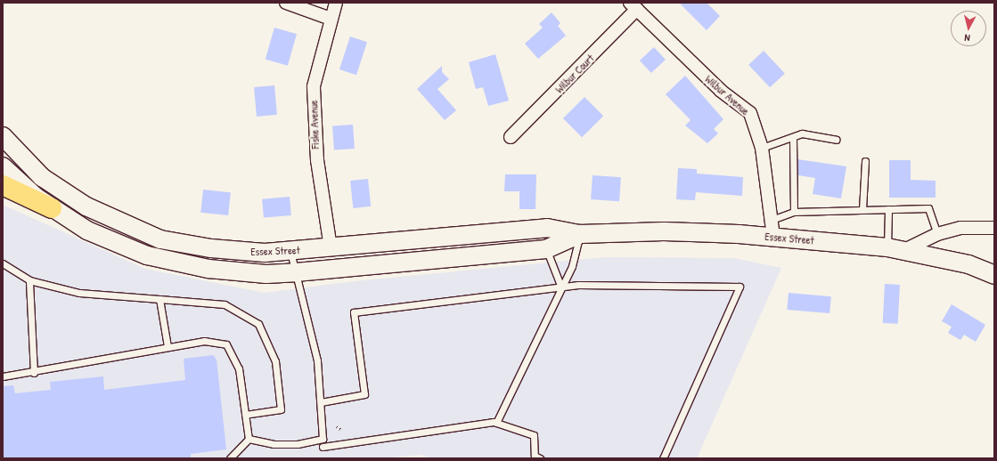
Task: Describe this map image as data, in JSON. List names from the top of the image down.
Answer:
{
  "streets": {
    "main road": ["Essex Street"],
    "street": ["Wilbur Court", "Wilbur Avenue", "Fiske Avenue"]
  },
  "crossings": [
    ["Wilbur Court", "Wilbur Avenue"],
    ["Wilbur Avenue", "Essex Street"],
    ["Fiske Avenue", "Essex Street"]
  ],
  "north": "bottom"
}
